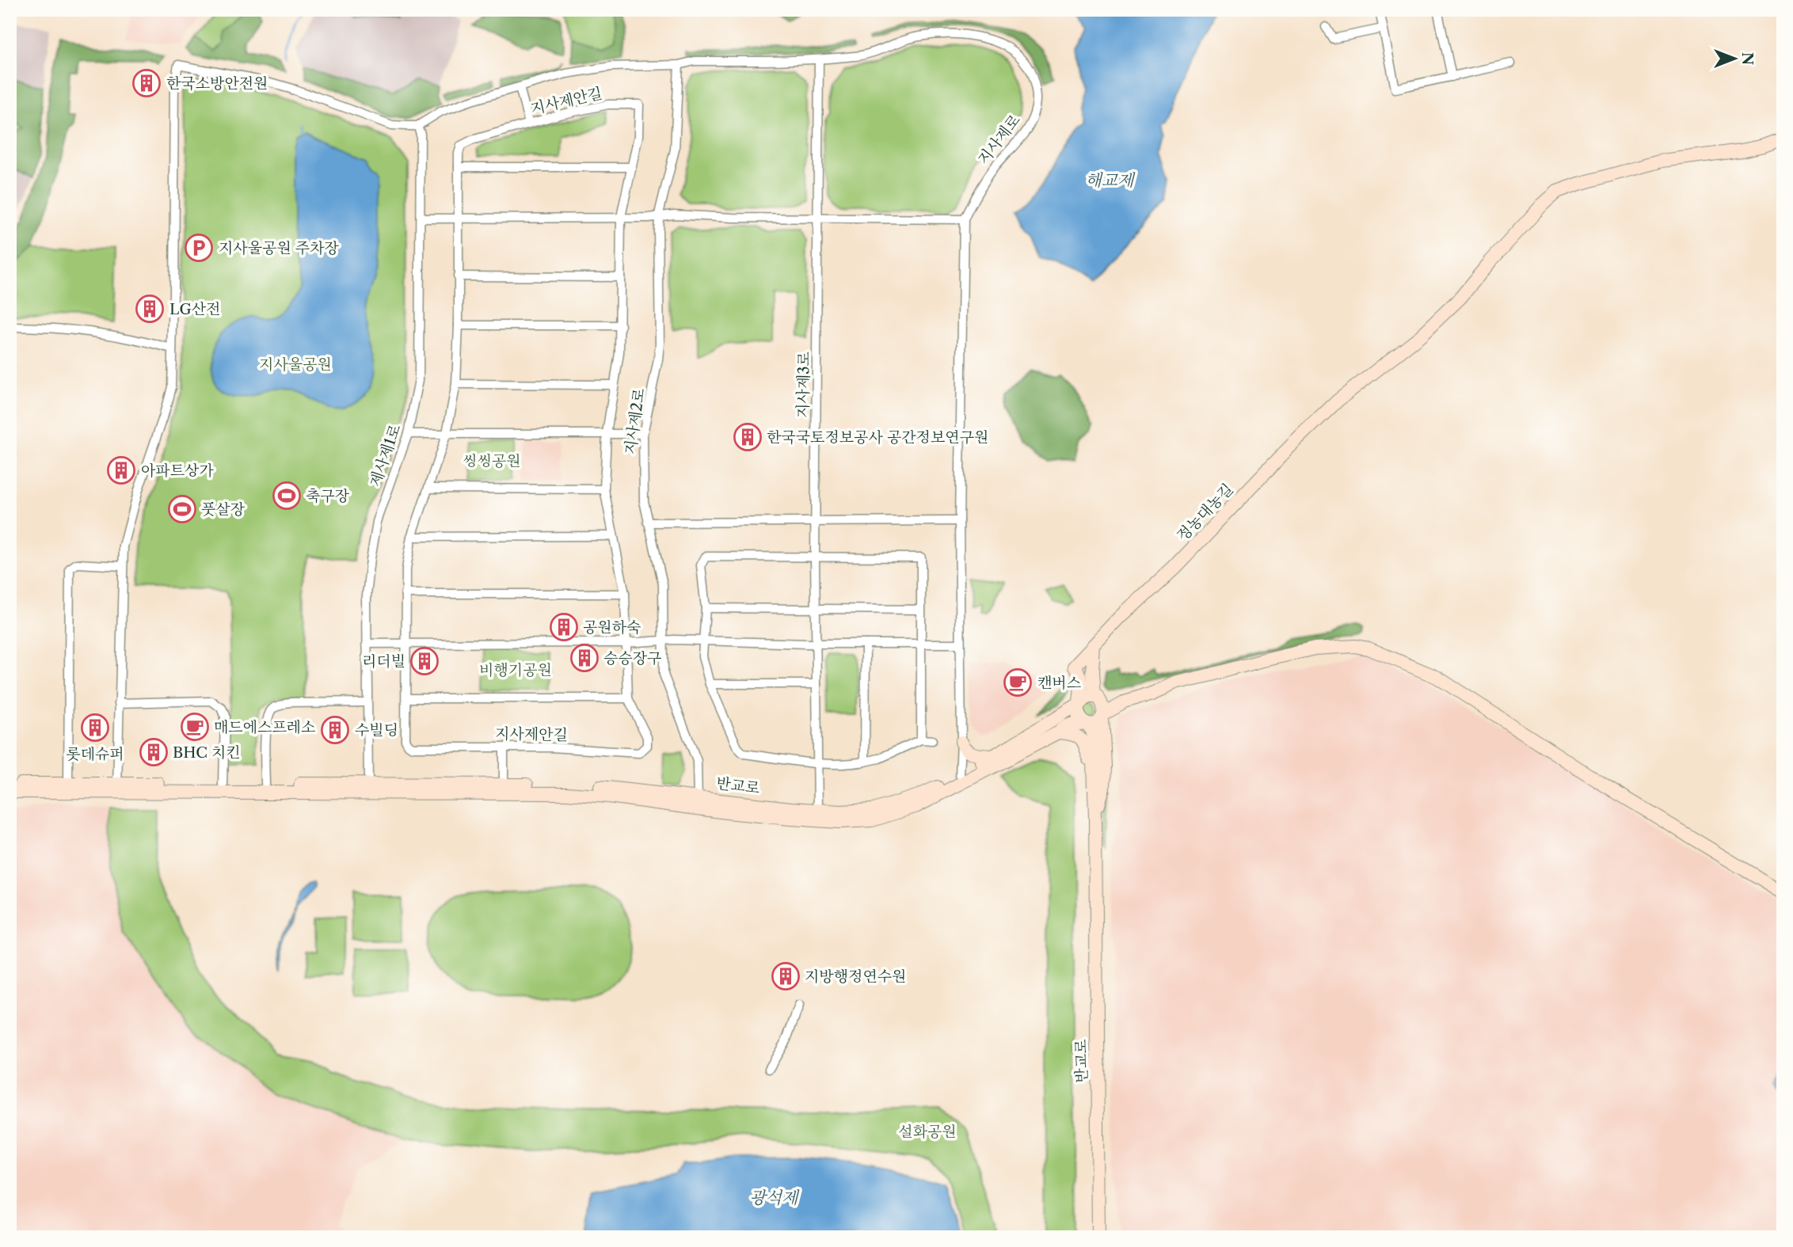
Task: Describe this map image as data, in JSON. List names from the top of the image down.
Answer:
{
  "streets": {
    "street": [
      "지사제안길",
      "지사제로",
      "지사제3로",
      "지사제2로",
      "제사제1로",
      "정농대농길",
      "반교로"
    ]
  },
  "crossings": [
    ["지사제로", "지사제3로"],
    ["지사제로", "지사제2로"],
    ["지사제로", "제사제1로"],
    ["지사제로", "반교로"],
    ["지사제3로", "반교로"],
    ["지사제2로", "반교로"],
    ["제사제1로", "반교로"]
  ],
  "water": ["해교제", "광석제"],
  "parks": [
    "지사울공원",
    "씽씽공원",
    "비행기공원",
    "설화공원"
  ],
  "places": {
    "building": [
      "한국소방안전원",
      "LG산전",
      "한국국토정보공사 공간정보연구원",
      "아파트상가",
      "공원하숙",
      "승승장구",
      "리더빌",
      "롯데슈퍼",
      "수빌딩",
      "BHC 치킨",
      "지방행정연수원"
    ],
    "parking": ["지사울공원 주차장"],
    "sports": ["축구장", "풋살장"],
    "cafe": ["캔버스", "매드에스프레소"]
  },
  "north": "right"
}
